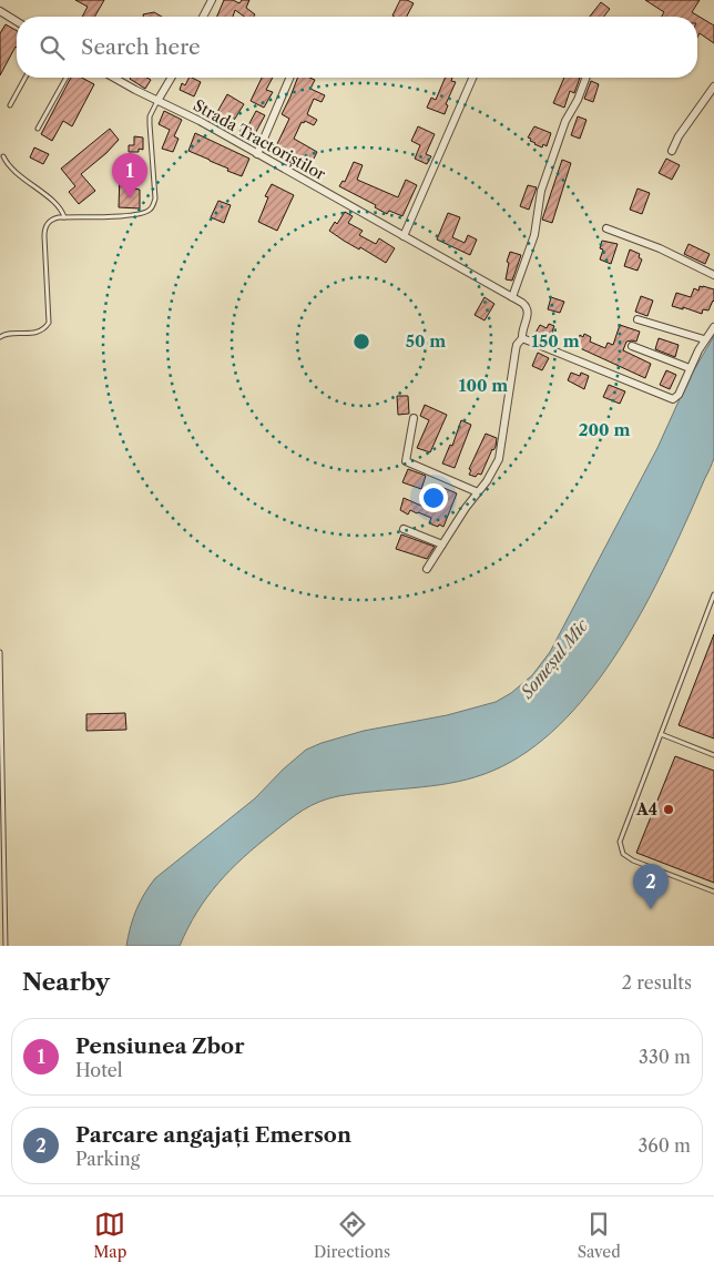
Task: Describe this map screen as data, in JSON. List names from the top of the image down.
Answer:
{
  "streets": {
    "street": ["Strada Tractoriștilor"]
  },
  "water": ["Someșul Mic"],
  "places": ["A4"],
  "page": {
    "search": "Search here",
    "pins": ["1", "2"],
    "heading": ["Nearby", "2 results"],
    "list": [
      {
        "mark": "1",
        "name": "Pensiunea Zbor",
        "note": "Hotel",
        "value": "330 m"
      },
      {
        "mark": "2",
        "name": "Parcare angajați Emerson",
        "note": "Parking",
        "value": "360 m"
      }
    ],
    "nav": ["Map", "Directions", "Saved"]
  },
  "rings": [
    "50 m",
    "150 m",
    "100 m",
    "200 m"
  ]
}
